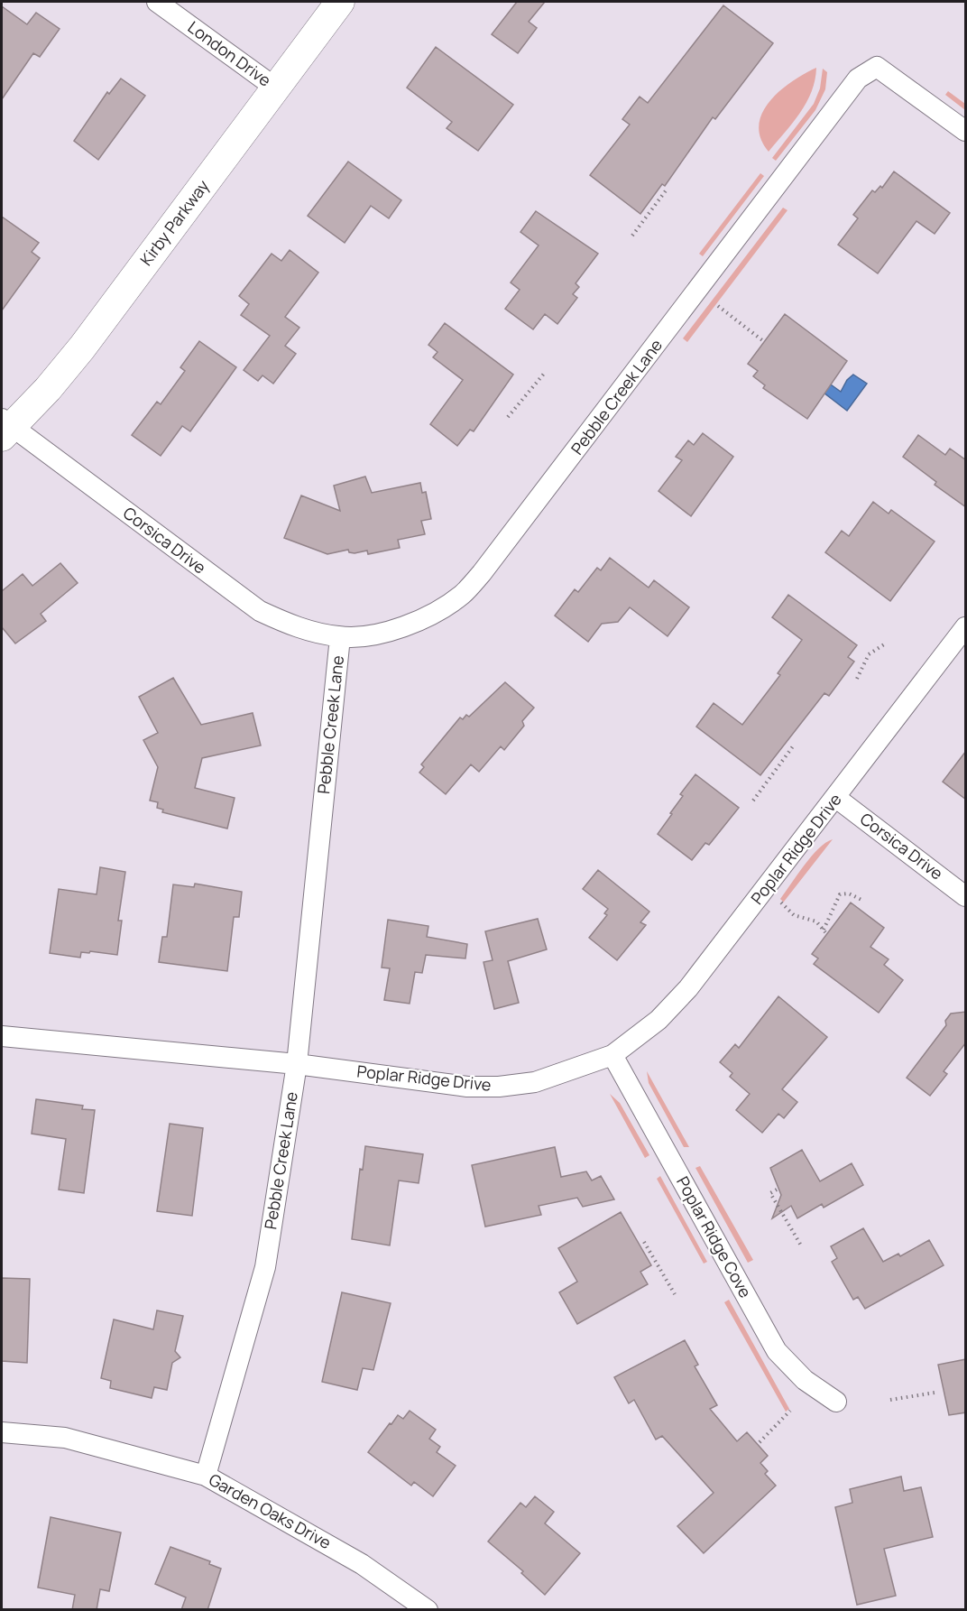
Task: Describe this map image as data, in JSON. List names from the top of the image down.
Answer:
{
  "streets": {
    "main road": ["Kirby Parkway"],
    "street": [
      "London Drive",
      "Pebble Creek Lane",
      "Corsica Drive",
      "Poplar Ridge Drive",
      "Poplar Ridge Cove",
      "Garden Oaks Drive"
    ]
  },
  "crossings": [
    ["London Drive", "Kirby Parkway"],
    ["Kirby Parkway", "Corsica Drive"],
    ["Pebble Creek Lane", "Corsica Drive"],
    ["Pebble Creek Lane", "Poplar Ridge Drive"],
    ["Pebble Creek Lane", "Garden Oaks Drive"],
    ["Corsica Drive", "Poplar Ridge Drive"],
    ["Poplar Ridge Drive", "Poplar Ridge Cove"]
  ]
}
